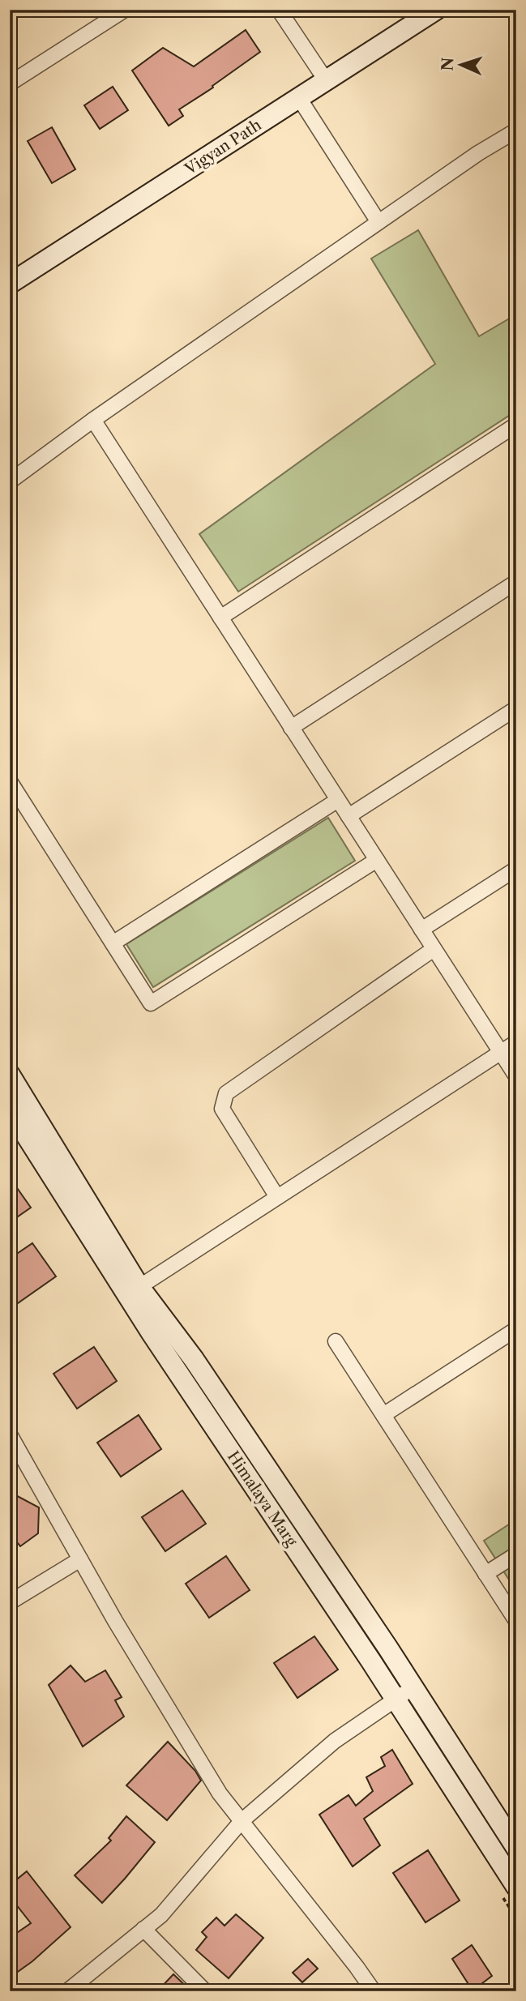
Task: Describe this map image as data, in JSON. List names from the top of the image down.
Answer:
{
  "streets": {
    "main road": ["Vigyan Path", "Himalaya Marg"]
  },
  "north": "left"
}
